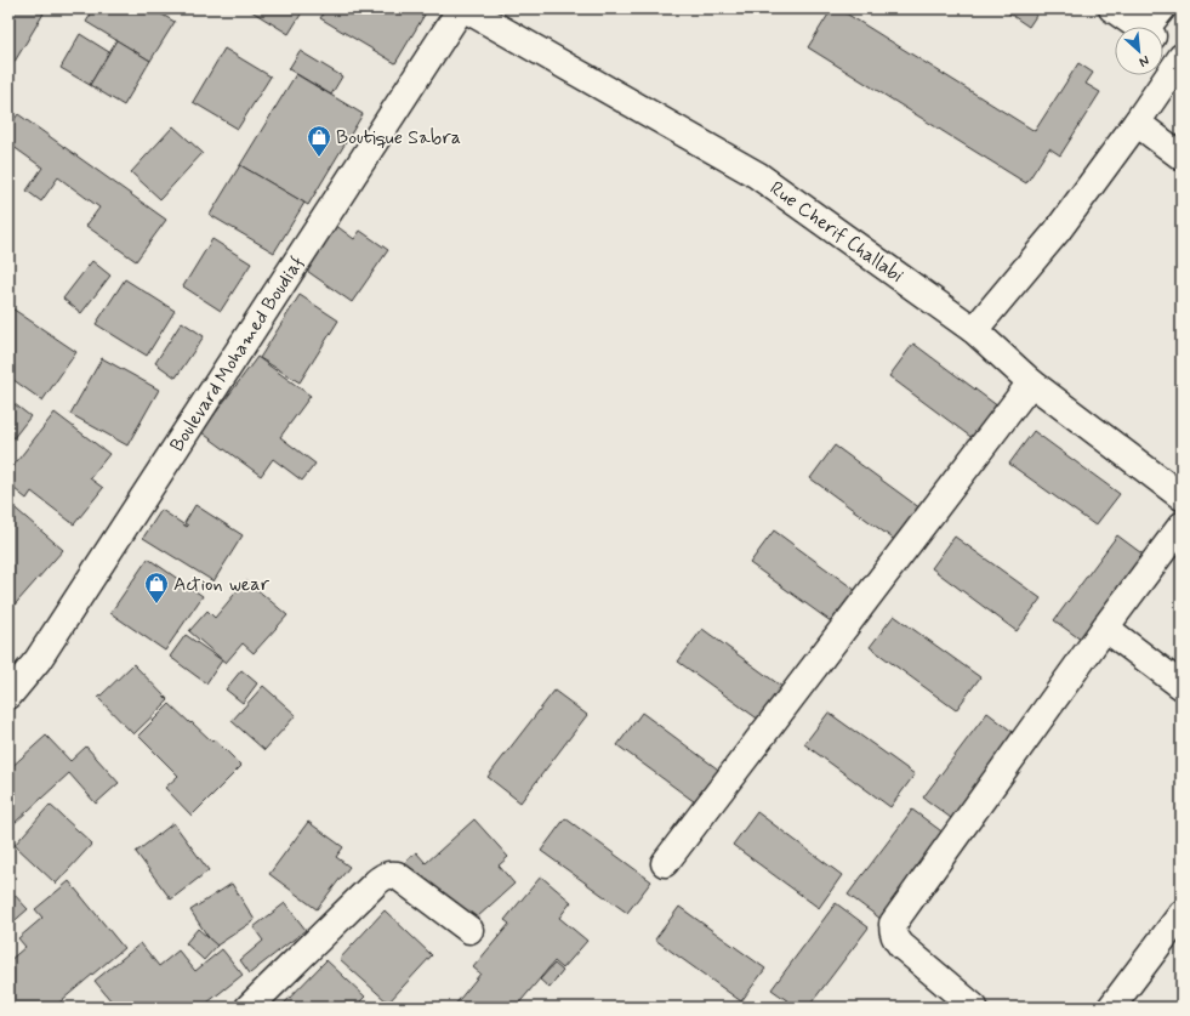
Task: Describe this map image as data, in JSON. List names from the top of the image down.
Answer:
{
  "streets": {
    "street": ["Rue Cherif Challabi", "Boulevard Mohamed Boudiaf"]
  },
  "crossings": [
    ["Rue Cherif Challabi", "Boulevard Mohamed Boudiaf"]
  ],
  "places": {
    "shop": ["Boutique Sabra", "Action wear"]
  },
  "north": "bottom right"
}
